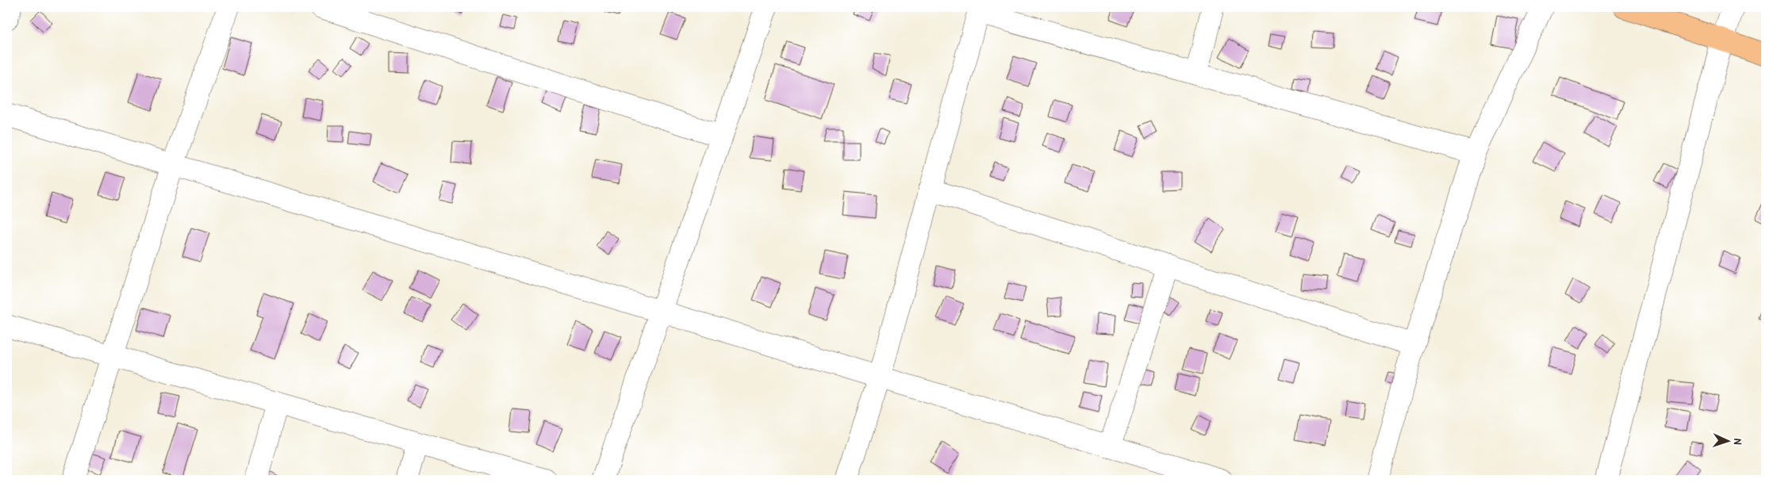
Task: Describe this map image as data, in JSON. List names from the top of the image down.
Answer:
{
  "north": "right"
}
